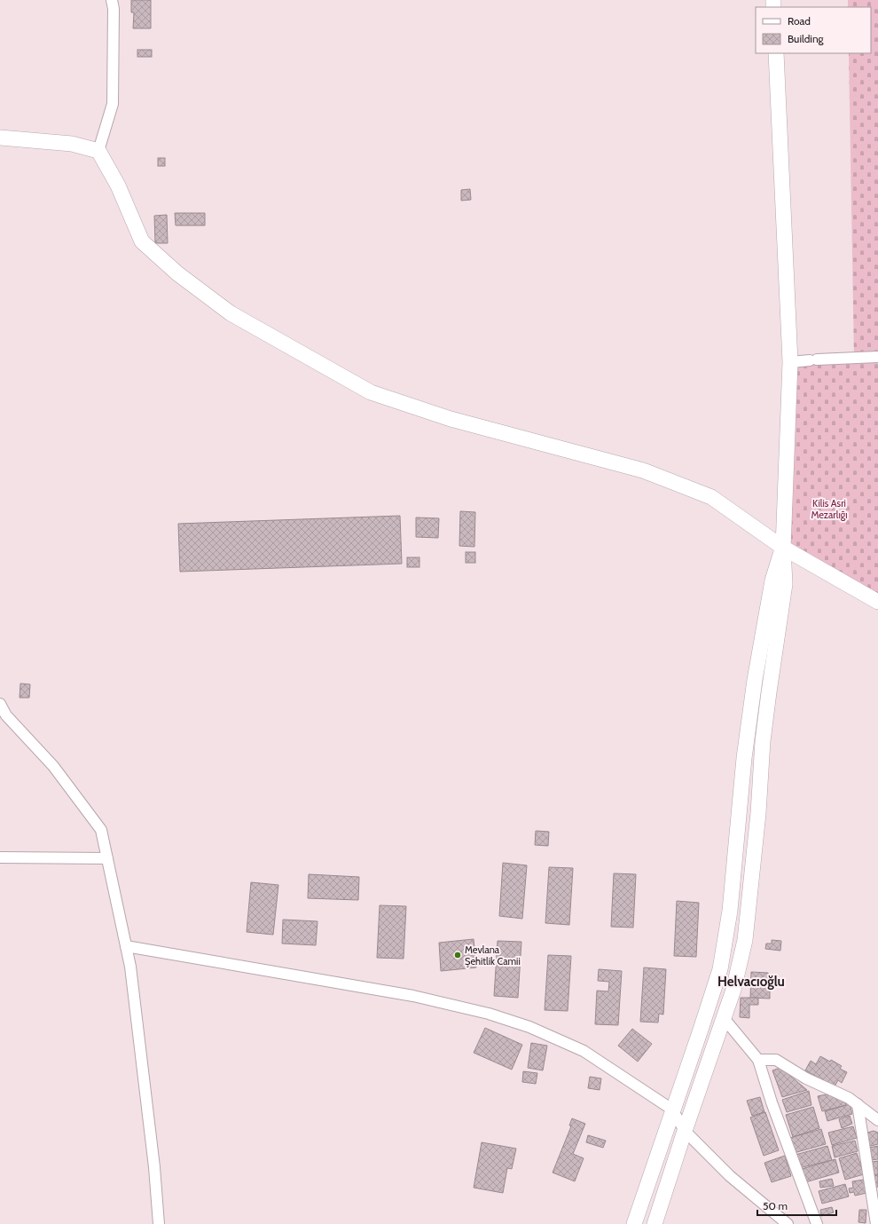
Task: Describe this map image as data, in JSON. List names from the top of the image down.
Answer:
{
  "districts": ["Helvacıoğlu"],
  "parks": ["Kilis Asri Mezarlığı"],
  "places": ["Mevlana Şehitlik Camii"],
  "legend": ["Road", "Building"],
  "scale_bar": "50 m"
}
